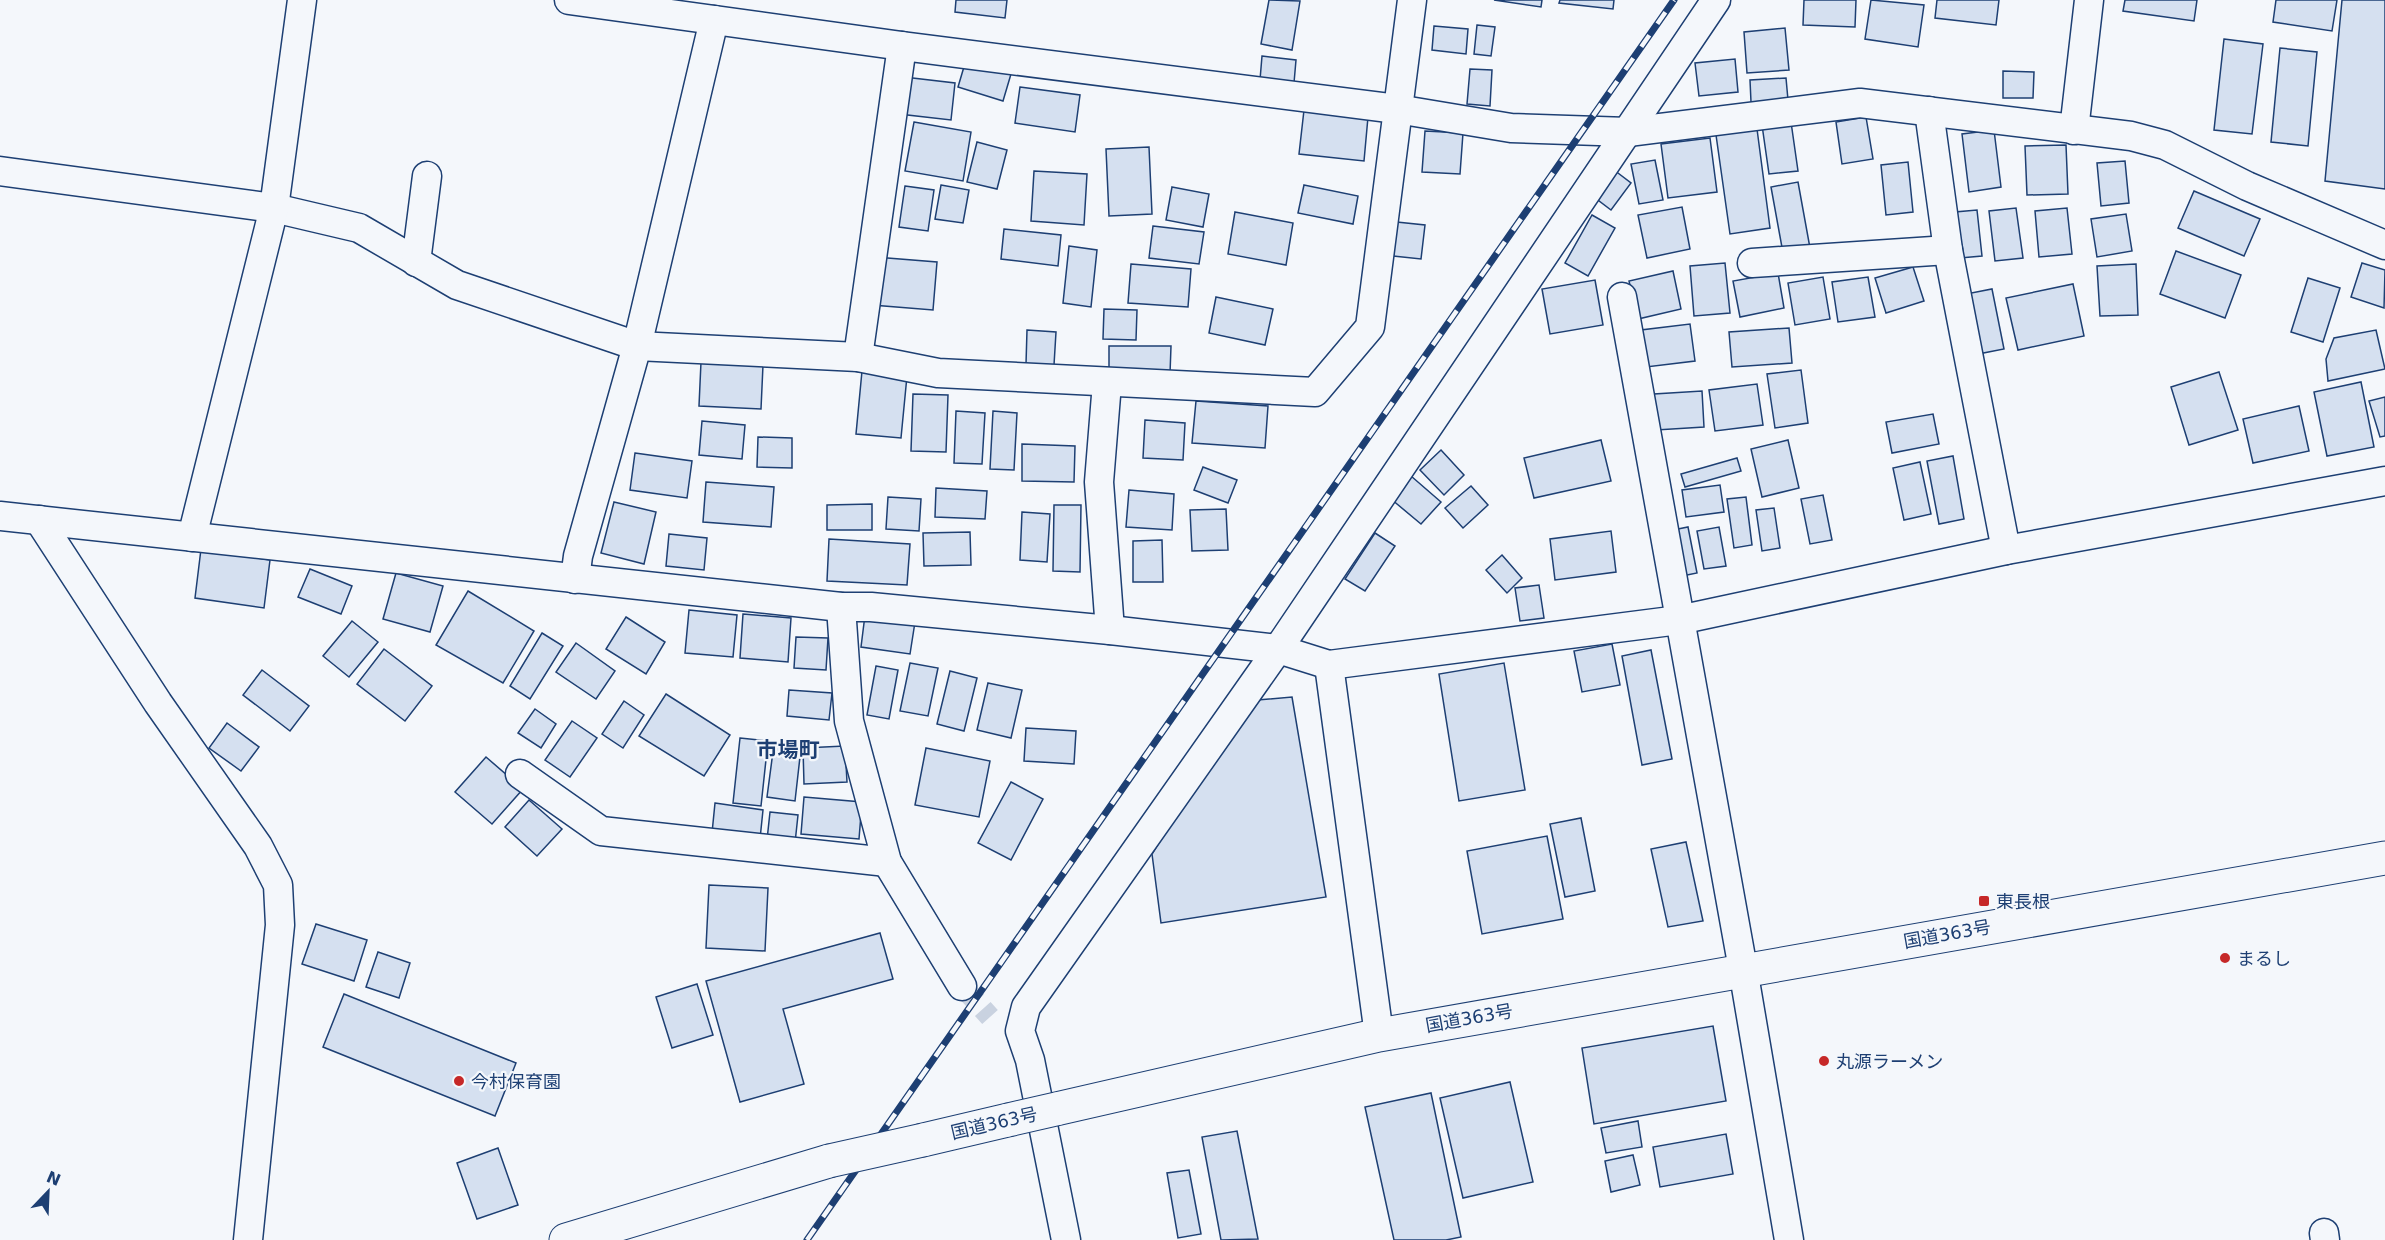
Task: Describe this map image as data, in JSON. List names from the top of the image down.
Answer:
{
  "streets": {
    "highway": ["国道363号"]
  },
  "districts": ["市場町"],
  "places": {
    "transit": ["東長根"],
    "other": ["まるし", "丸源ラーメン", "今村保育園"]
  },
  "north": "top right"
}
